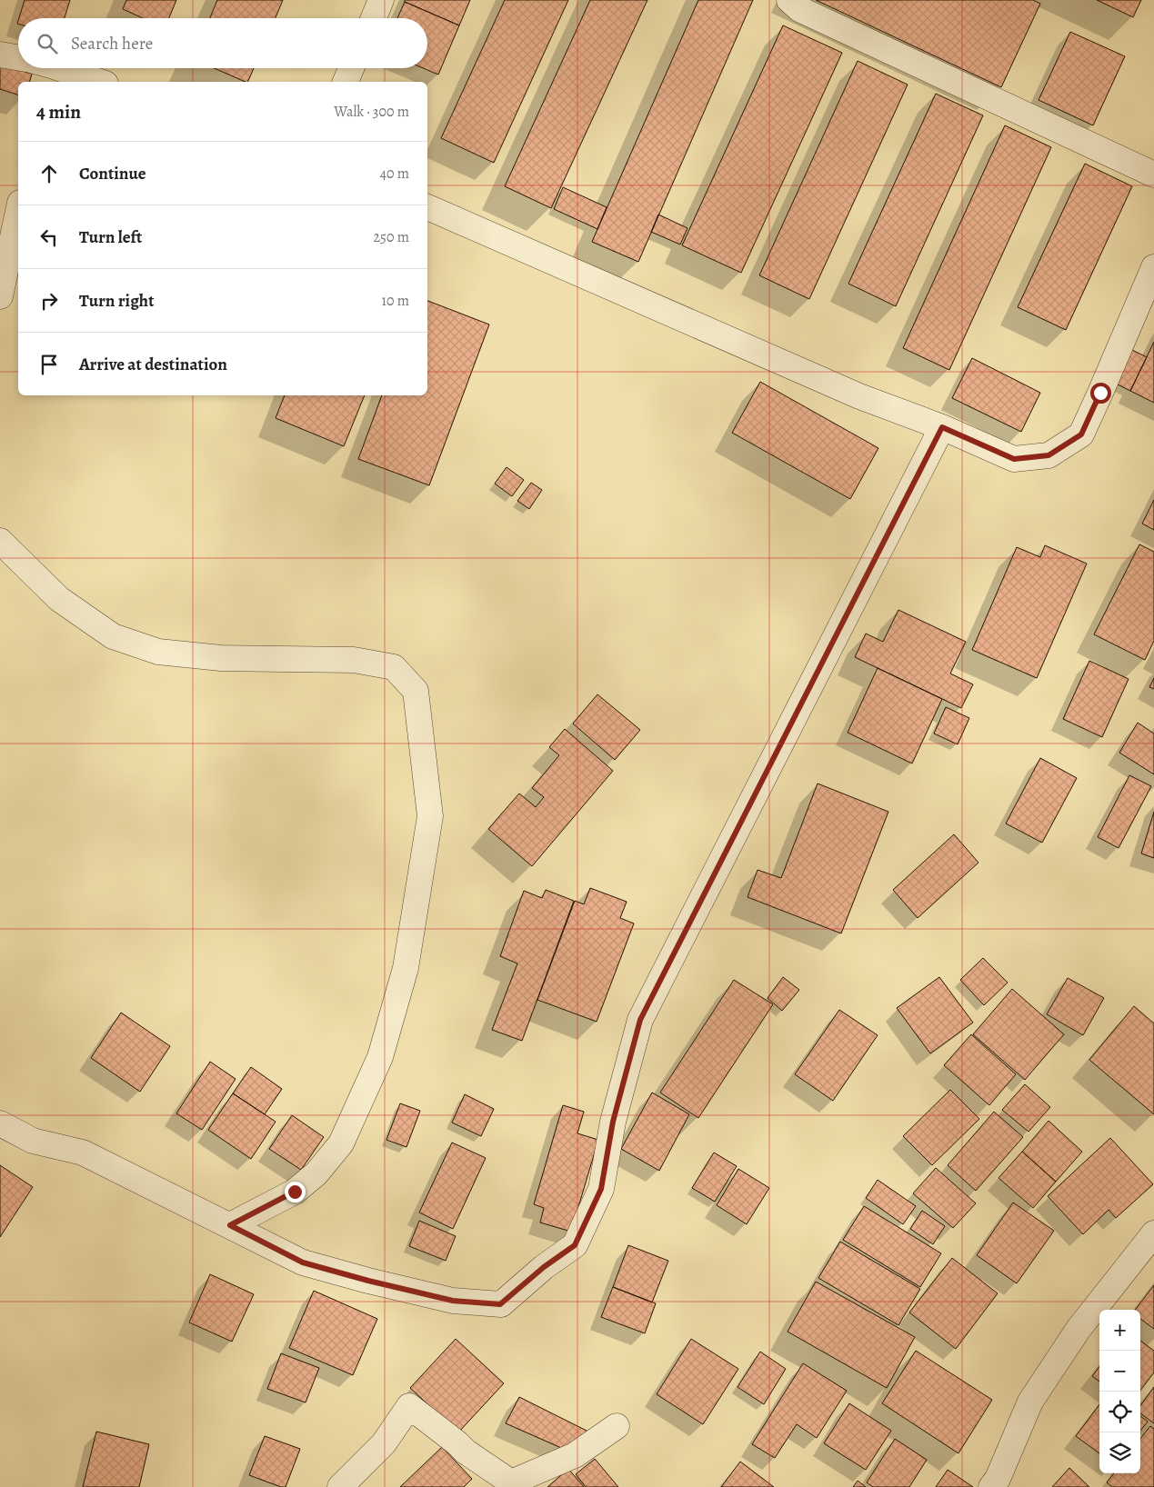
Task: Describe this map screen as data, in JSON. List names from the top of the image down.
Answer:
{
  "page": {
    "search": "Search here",
    "heading": ["4 min", "Walk · 300 m"],
    "list": [
      ["Continue", "40 m"],
      ["Turn left", "250 m"],
      ["Turn right", "10 m"],
      "Arrive at destination"
    ],
    "map_buttons": ["+", "−"]
  }
}
